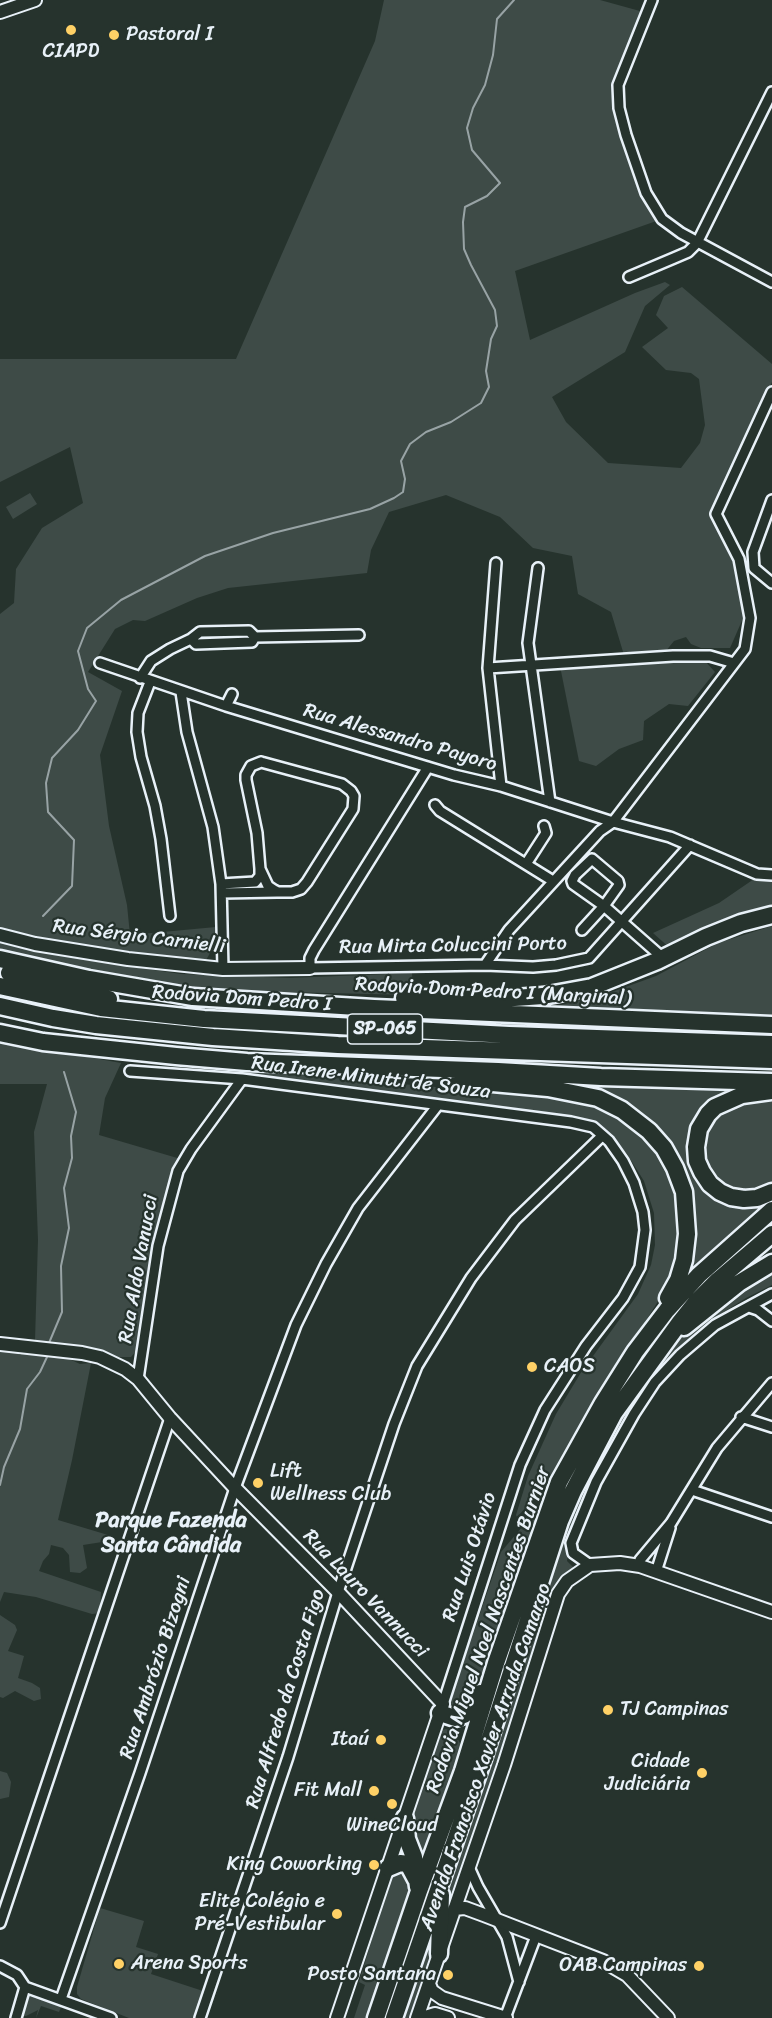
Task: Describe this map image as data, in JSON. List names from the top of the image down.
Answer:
{
  "streets": {
    "highway": [
      "Rodovia Dom Pedro I (Marginal)",
      "Rodovia Dom Pedro I",
      "SP-065",
      "Rodovia Miguel Noel Nascentes Burnier"
    ],
    "street": [
      "Rua Alessandro Payoro",
      "Rua Sérgio Carnielli",
      "Rua Mirta Coluccini Porto",
      "Rua Irene Minutti de Souza",
      "Rua Aldo Vanucci",
      "Rua Luis Otávio",
      "Rua Lauro Vannucci",
      "Rua Ambrózio Bizogni",
      "Rua Alfredo da Costa Figo",
      "Avenida Francisco Xavier Arruda Camargo"
    ]
  },
  "crossings": [
    ["Rua Alessandro Payoro", "Rua Mirta Coluccini Porto"],
    ["Rua Sérgio Carnielli", "Rua Mirta Coluccini Porto"],
    ["Rua Irene Minutti de Souza", "Rua Aldo Vanucci"],
    ["Rua Irene Minutti de Souza", "Rua Luis Otávio"],
    ["Rua Irene Minutti de Souza", "Rua Ambrózio Bizogni"],
    ["Rua Irene Minutti de Souza", "Rua Alfredo da Costa Figo"],
    ["Rua Aldo Vanucci", "Rua Lauro Vannucci"],
    ["Rua Luis Otávio", "Rua Lauro Vannucci"],
    ["Rua Luis Otávio", "Rua Alfredo da Costa Figo"],
    ["Rua Lauro Vannucci", "Rua Ambrózio Bizogni"],
    ["Rua Lauro Vannucci", "Rua Alfredo da Costa Figo"]
  ],
  "districts": ["Parque Fazenda Santa Cândida"],
  "places": [
    "CIAPD",
    "Pastoral I",
    "CAOS",
    "Lift Wellness Club",
    "TJ Campinas",
    "Itaú",
    "Cidade Judiciária",
    "Fit Mall",
    "WineCloud",
    "King Coworking",
    "Elite Colégio e Pré-Vestibular",
    "Arena Sports",
    "OAB Campinas",
    "Posto Santana"
  ]
}
